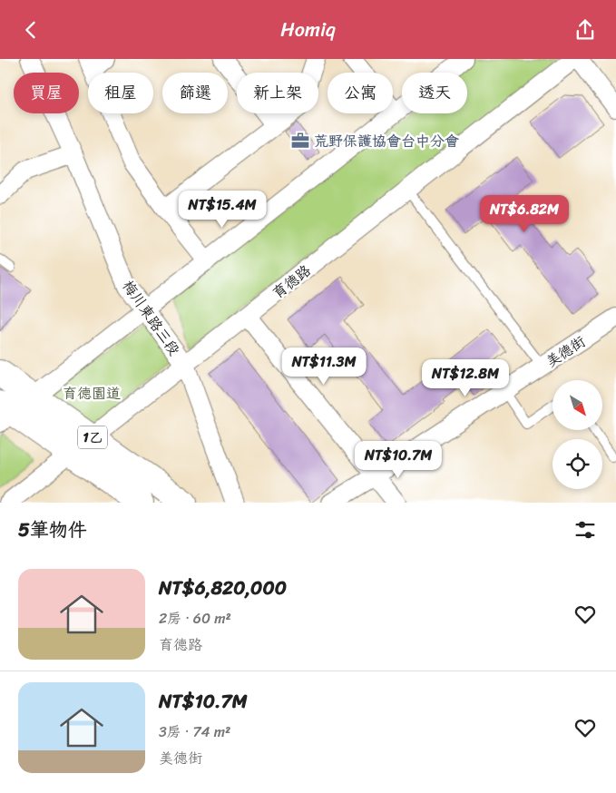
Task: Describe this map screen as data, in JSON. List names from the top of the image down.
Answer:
{
  "streets": {
    "main road": ["1乙"],
    "street": ["育德路", "梅川東路三段", "美德街"]
  },
  "crossings": [
    ["育德路", "梅川東路三段"],
    ["育德路", "1乙"]
  ],
  "parks": ["育德園道"],
  "places": {
    "office": ["荒野保護協會台中分會"]
  },
  "north": "bottom right",
  "page": {
    "header": "Homiq",
    "chip": [
      "買屋",
      "租屋",
      "篩選",
      "新上架",
      "公寓",
      "透天"
    ],
    "price": [
      "NT$15.4M",
      "NT$6.82M",
      "NT$11.3M",
      "NT$12.8M",
      "NT$10.7M"
    ],
    "heading": "5筆物件",
    "list": [
      {
        "name": "NT$6,820,000",
        "note": "2房 · 60 m² · 育德路"
      },
      {
        "name": "NT$10.7M",
        "note": "3房 · 74 m² · 美德街"
      }
    ]
  }
}
